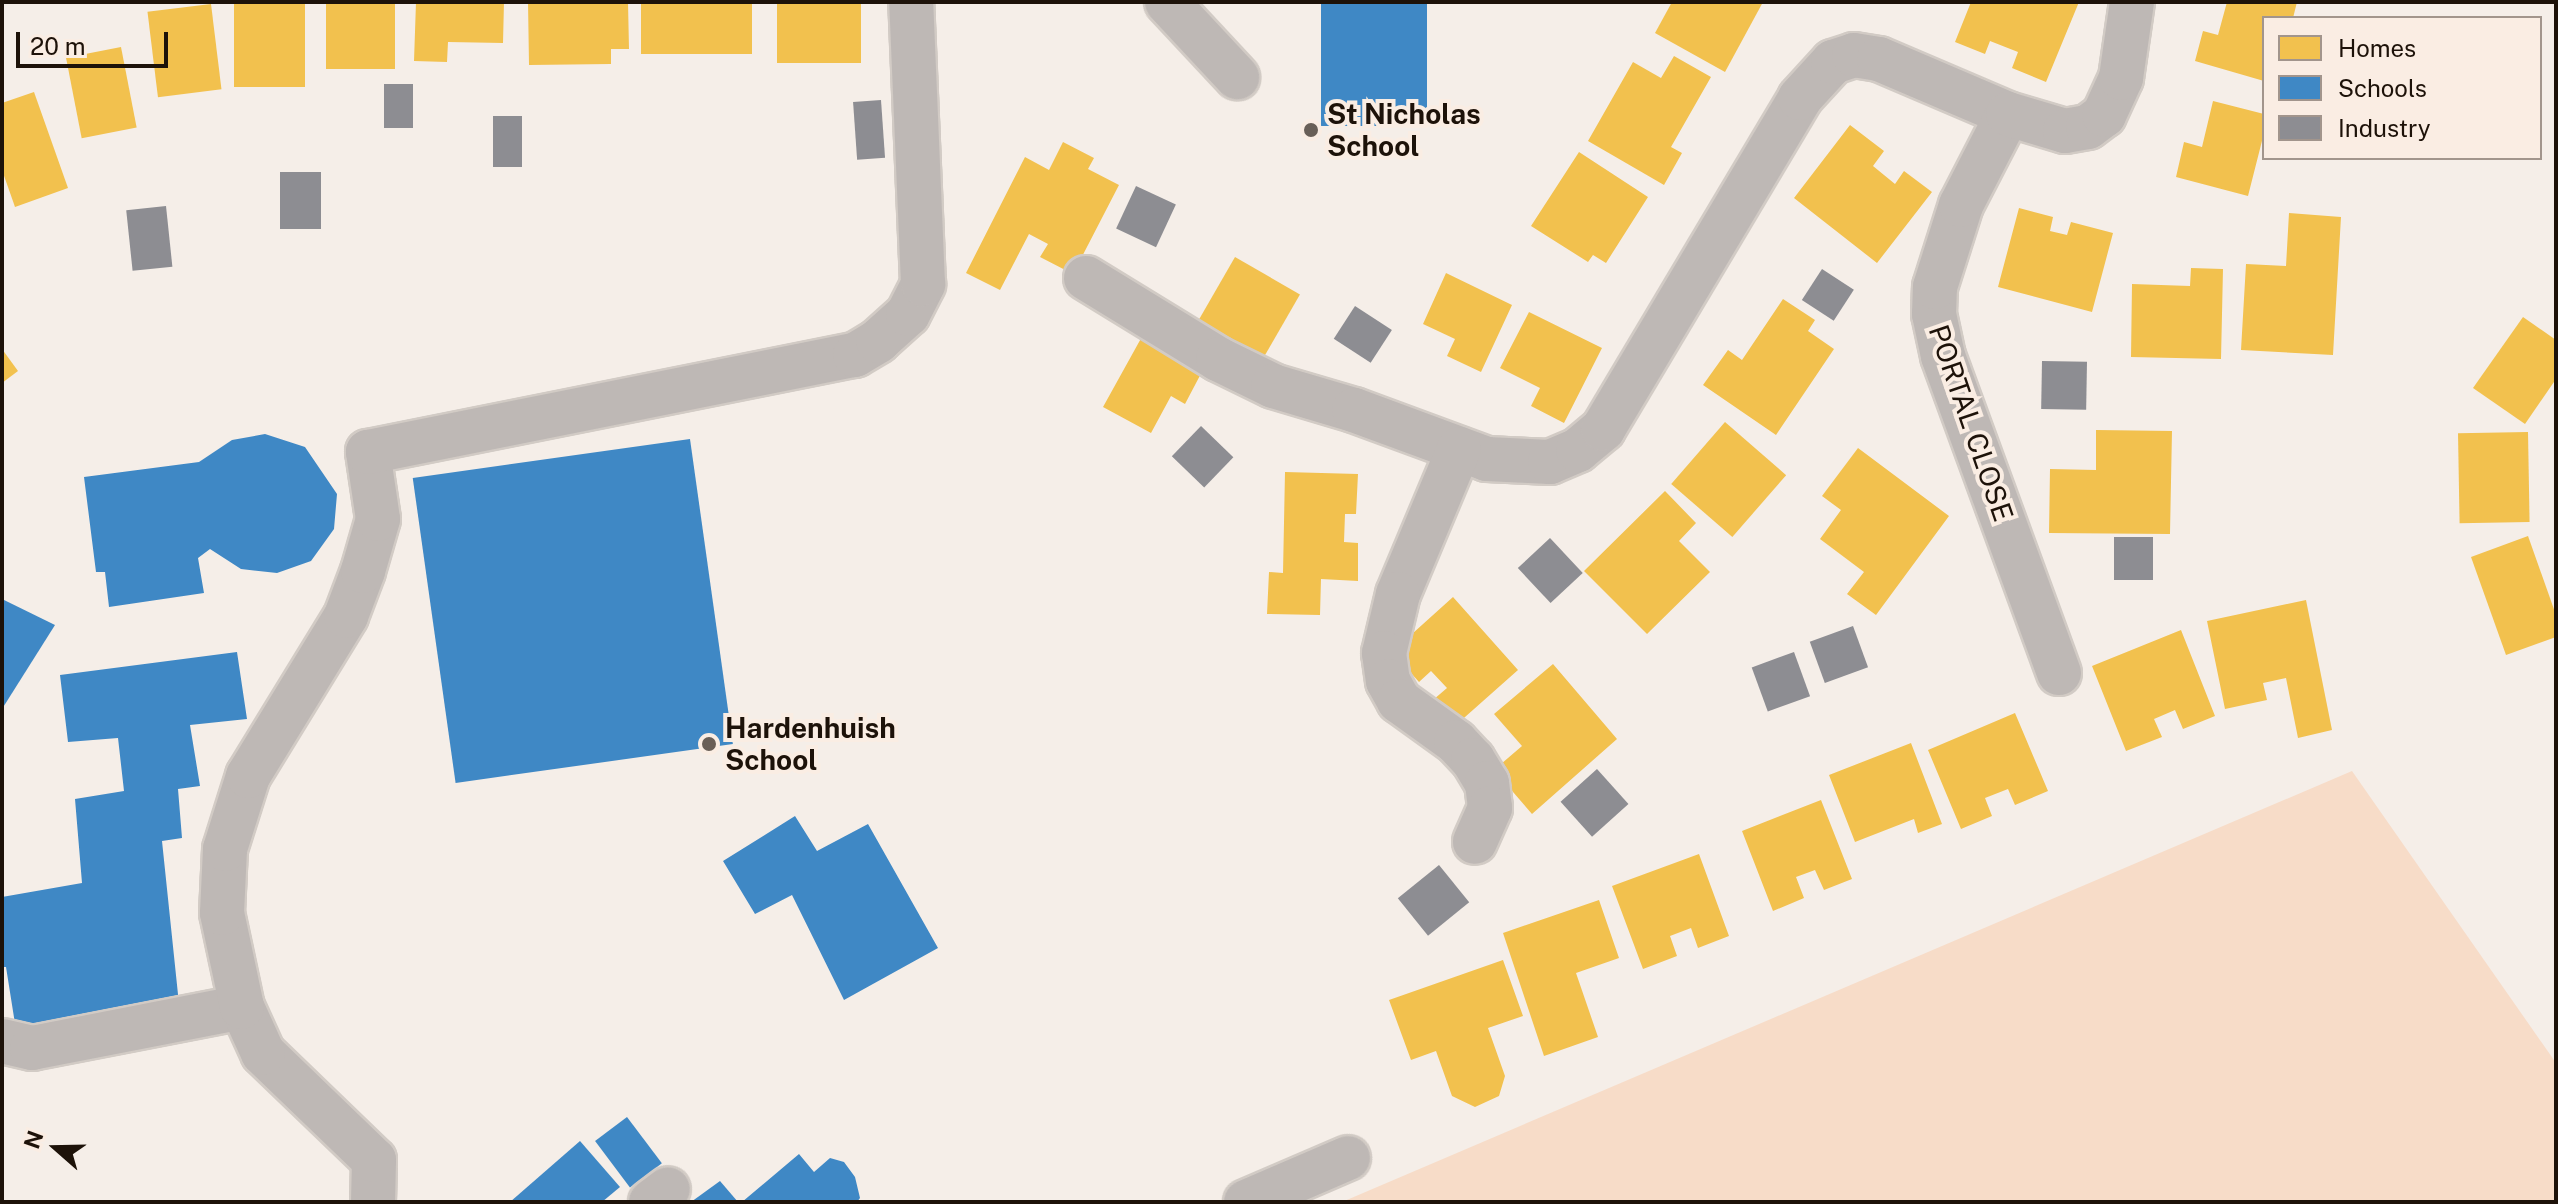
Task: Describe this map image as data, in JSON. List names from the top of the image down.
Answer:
{
  "streets": {
    "street": ["PORTAL CLOSE"]
  },
  "places": ["St Nicholas School", "Hardenhuish School"],
  "legend": ["Homes", "Schools", "Industry"],
  "scale_bar": "20 m",
  "north": "left"
}
